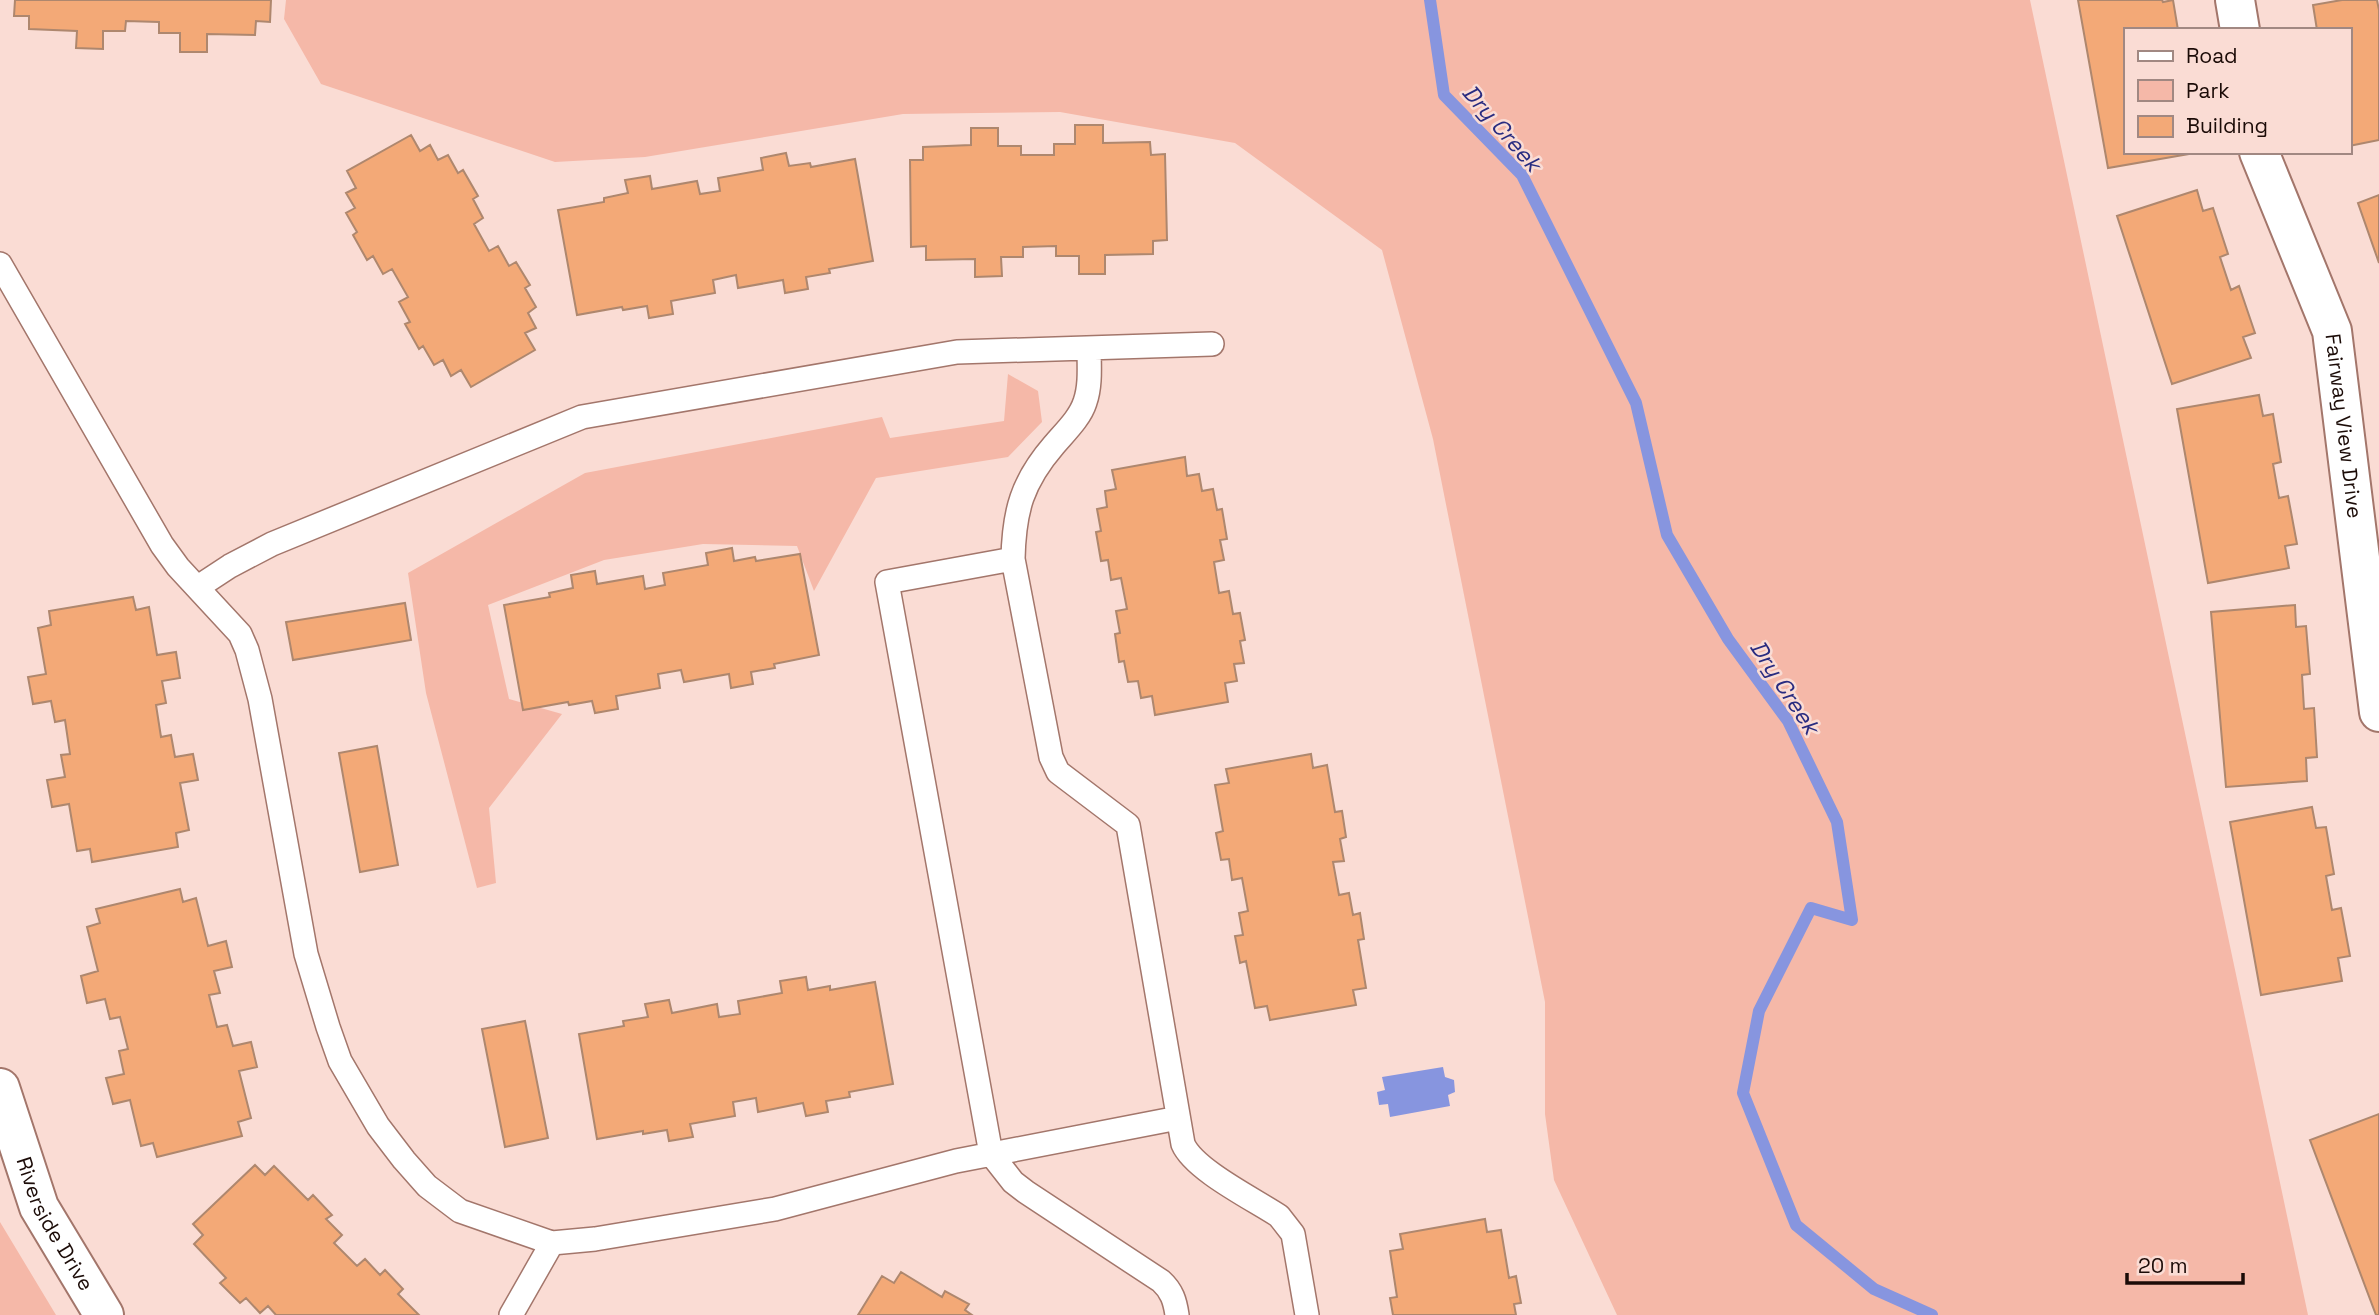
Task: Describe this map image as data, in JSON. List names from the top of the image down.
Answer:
{
  "streets": {
    "street": ["Fairway View Drive", "Riverside Drive"]
  },
  "water": ["Dry Creek"],
  "legend": ["Road", "Park", "Building"],
  "scale_bar": "20 m"
}
